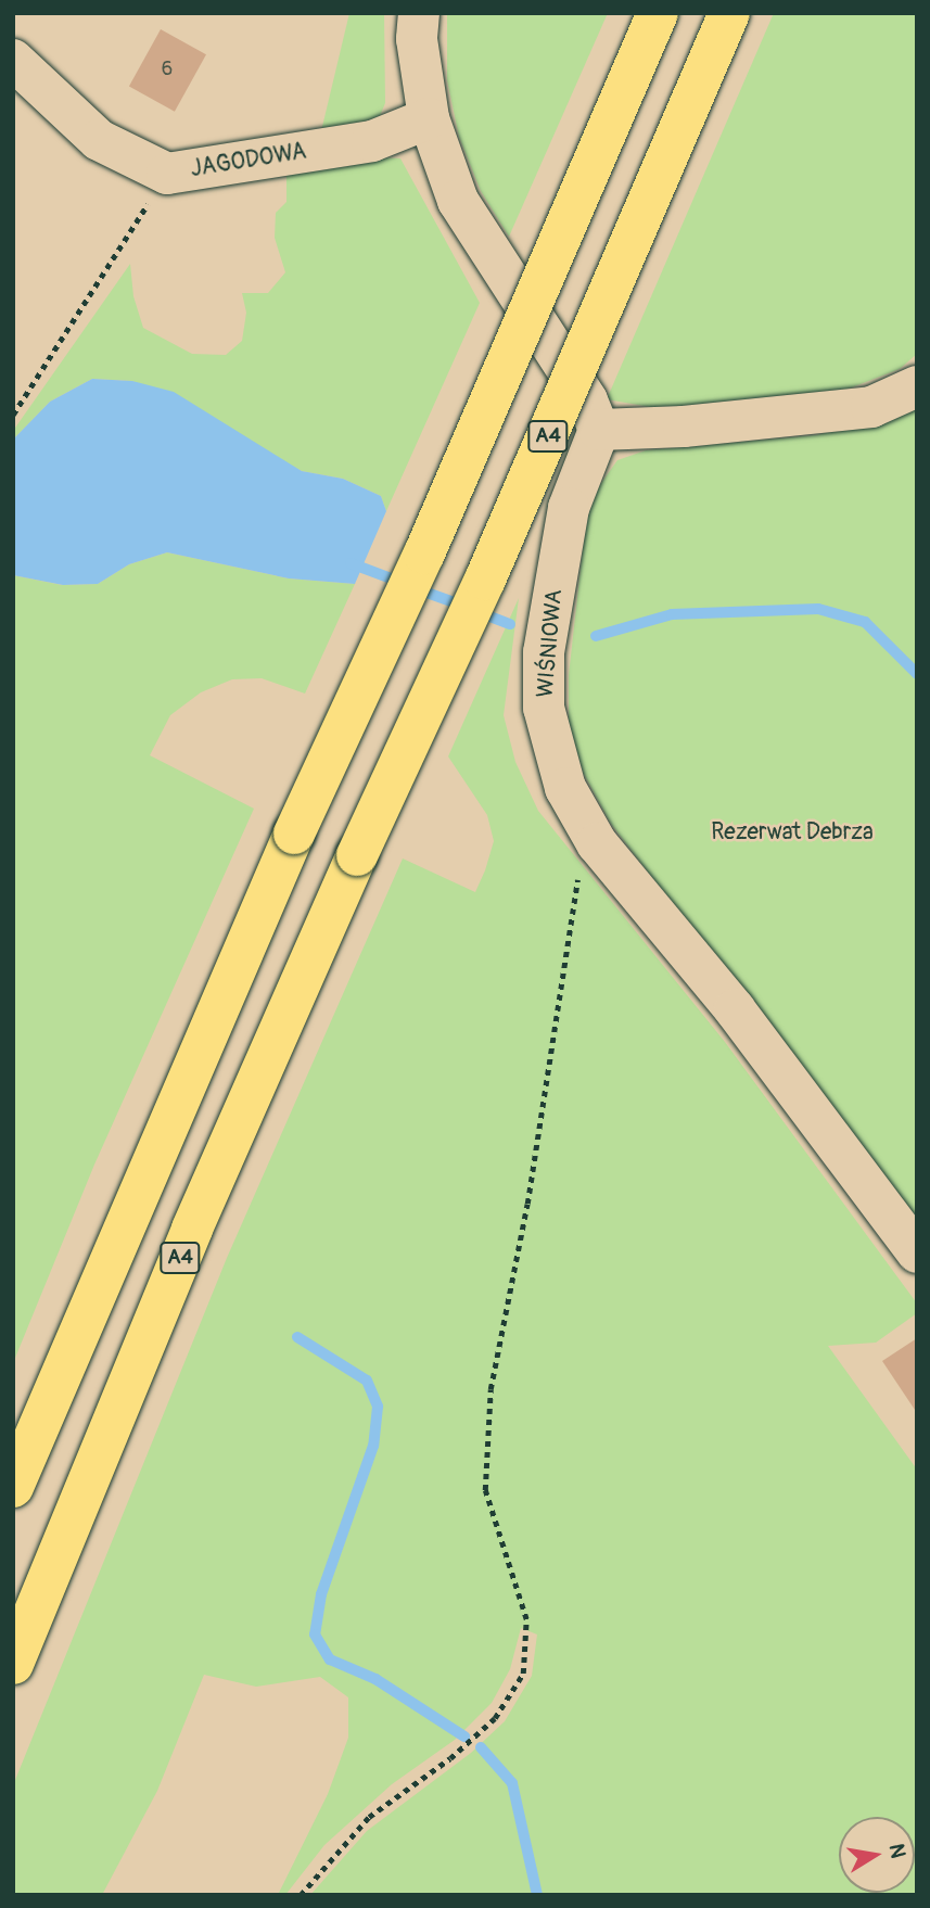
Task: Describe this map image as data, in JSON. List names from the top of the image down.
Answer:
{
  "streets": {
    "highway": ["A4"],
    "street": ["JAGODOWA", "WIŚNIOWA"]
  },
  "parks": ["Rezerwat Debrza"],
  "house_numbers": ["6"],
  "north": "right"
}
